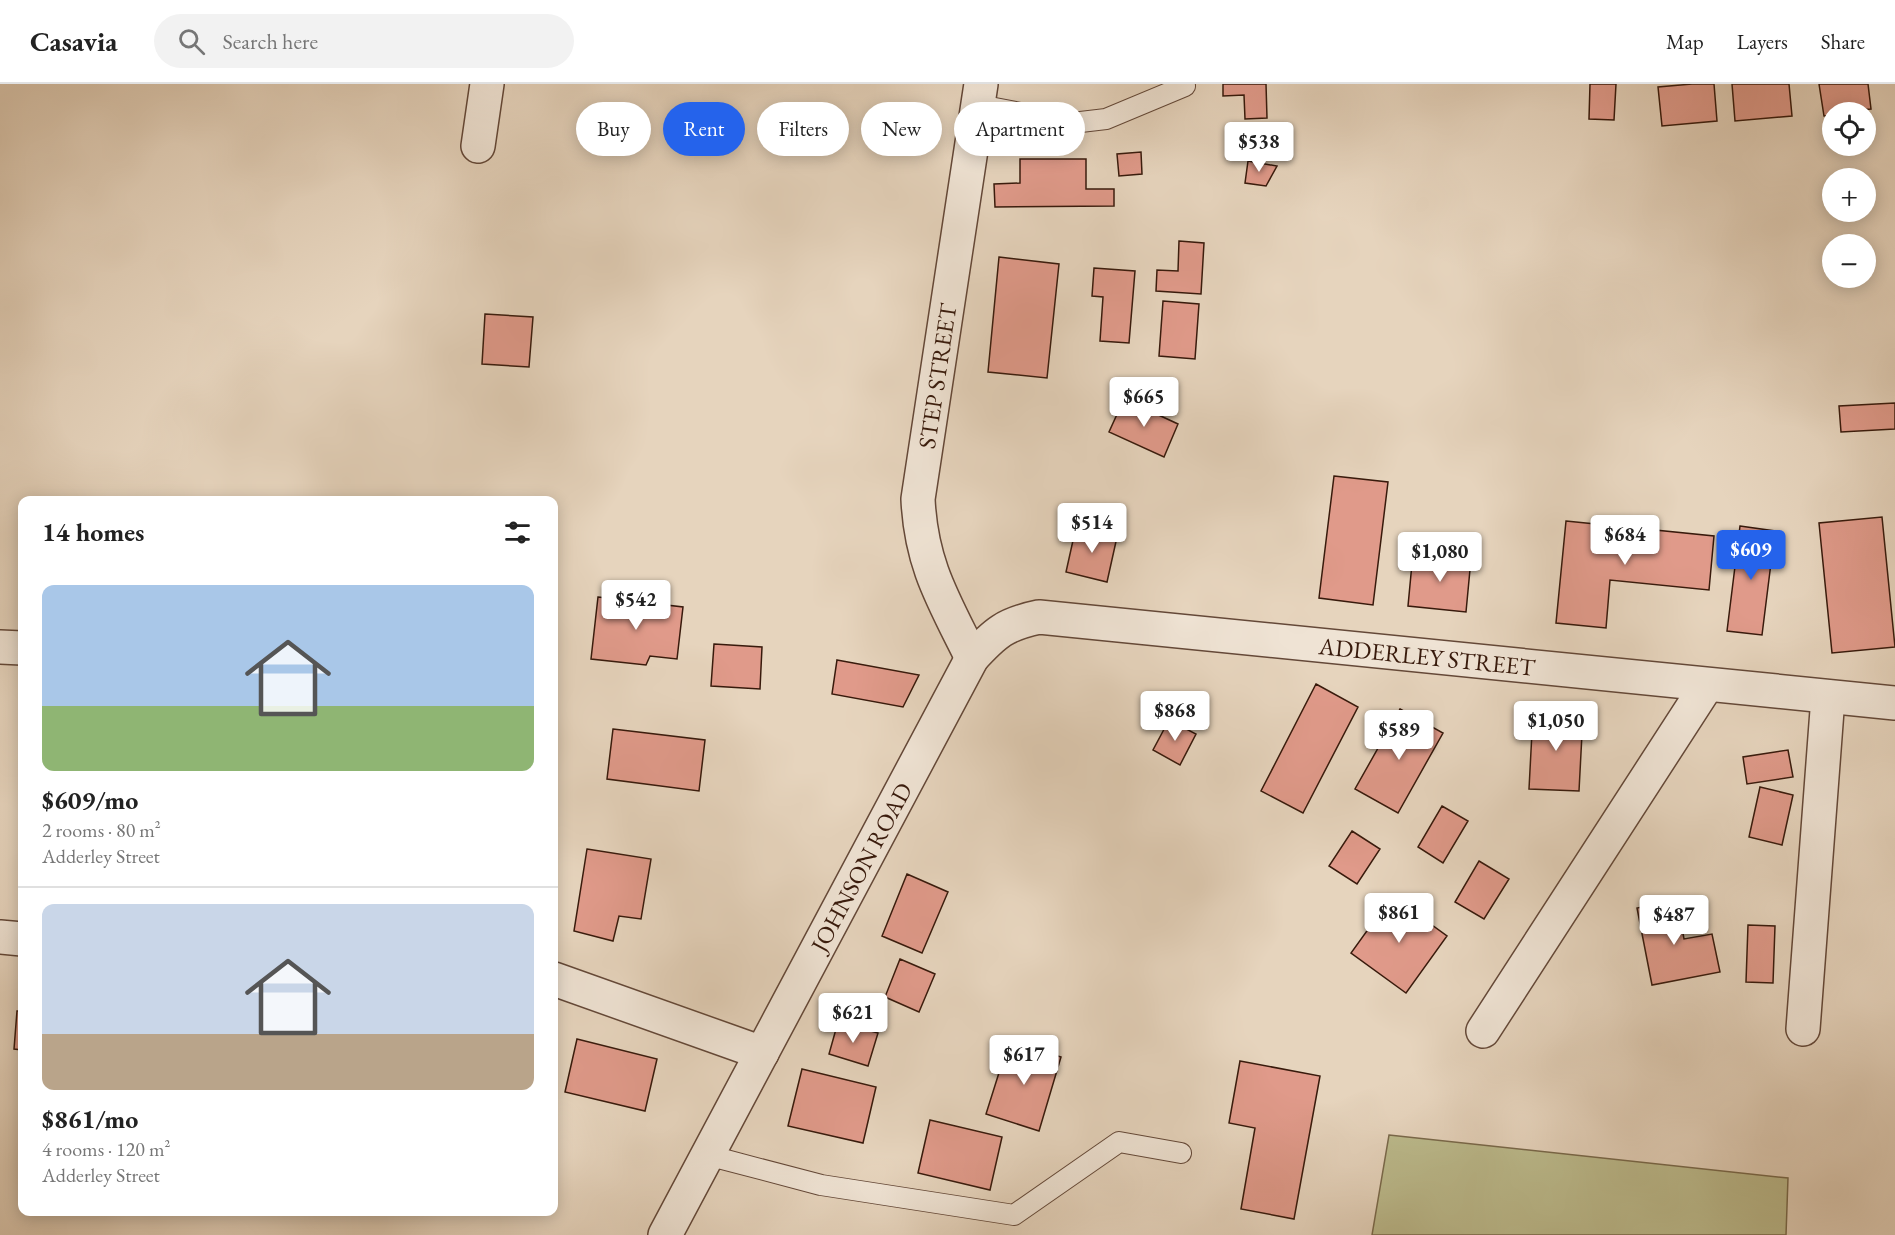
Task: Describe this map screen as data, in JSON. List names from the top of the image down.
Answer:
{
  "streets": {
    "street": ["STEP STREET", "ADDERLEY STREET", "JOHNSON ROAD"]
  },
  "crossings": [
    ["STEP STREET", "ADDERLEY STREET"],
    ["STEP STREET", "JOHNSON ROAD"],
    ["ADDERLEY STREET", "JOHNSON ROAD"]
  ],
  "page": {
    "header": "Casavia",
    "search": "Search here",
    "nav": ["Map", "Layers", "Share"],
    "map_buttons": ["+", "−"],
    "chip": [
      "Buy",
      "Rent",
      "Filters",
      "New",
      "Apartment"
    ],
    "price": [
      "$538",
      "$665",
      "$514",
      "$684",
      "$609",
      "$1,080",
      "$542",
      "$868",
      "$1,050",
      "$589",
      "$861",
      "$487",
      "$621",
      "$617"
    ],
    "heading": "14 homes",
    "list": [
      {
        "name": "$609/mo",
        "note": "2 rooms · 80 m² · Adderley Street"
      },
      {
        "name": "$861/mo",
        "note": "4 rooms · 120 m² · Adderley Street"
      }
    ]
  }
}
